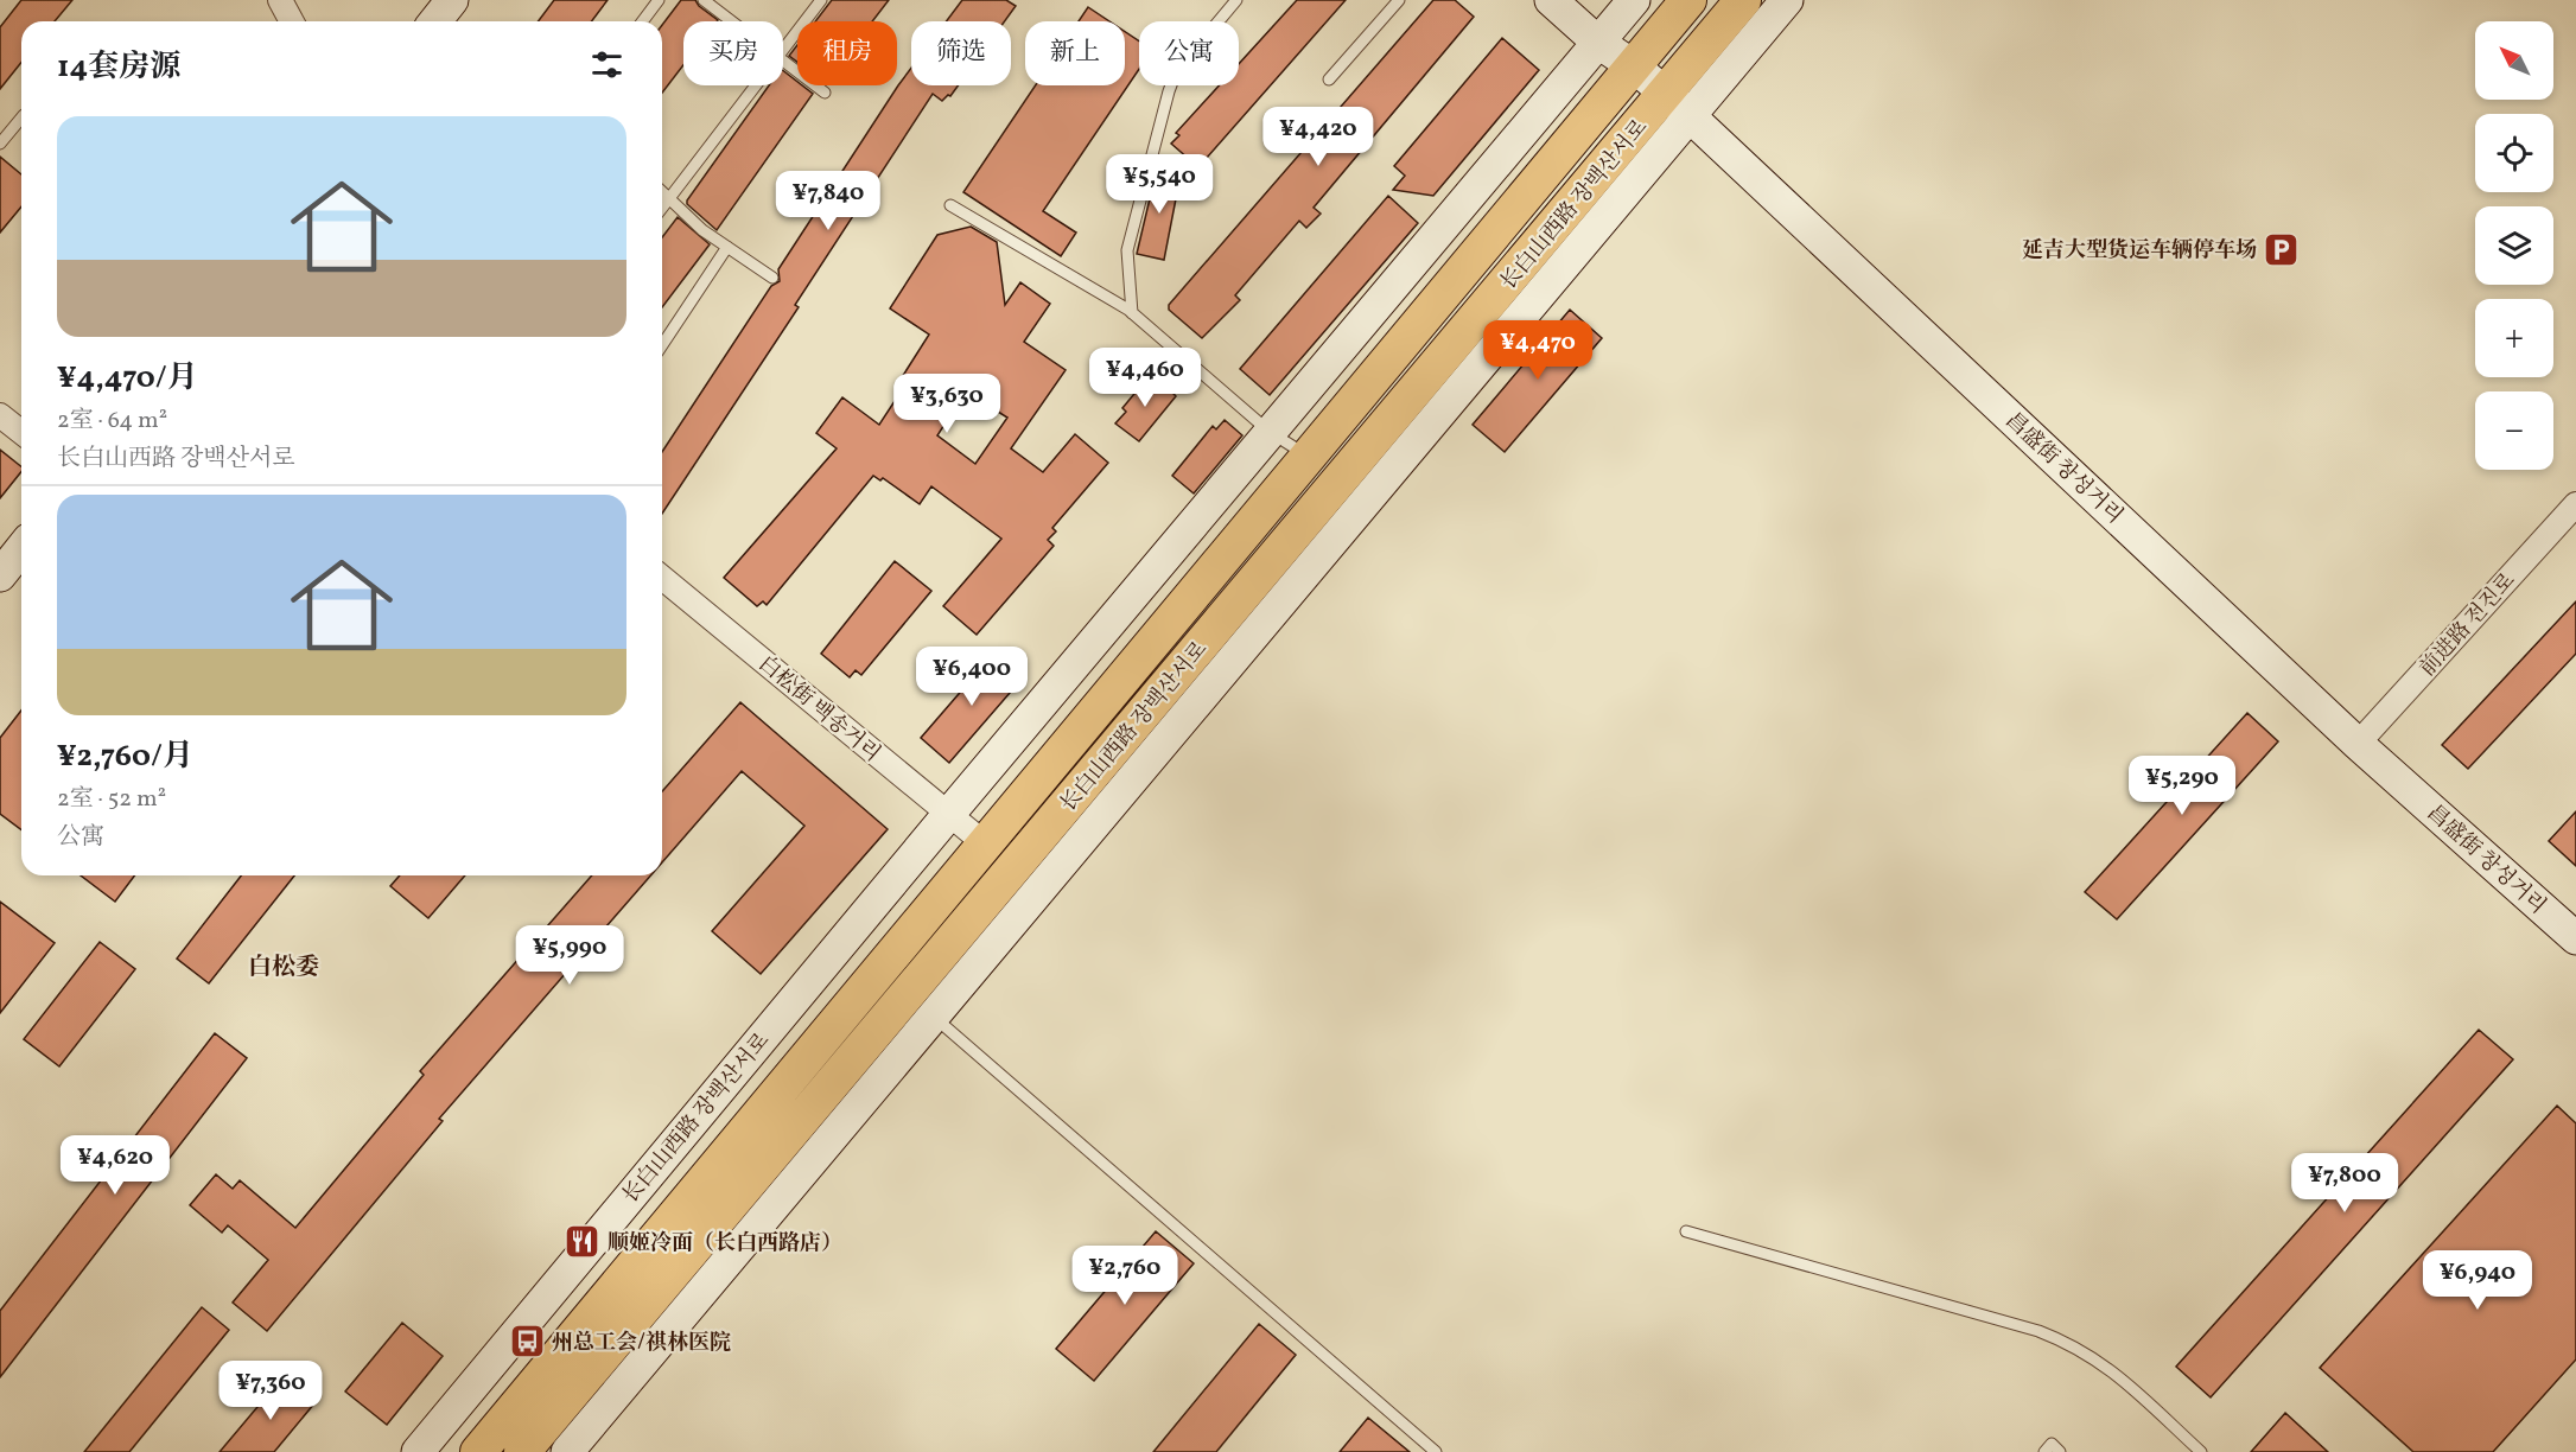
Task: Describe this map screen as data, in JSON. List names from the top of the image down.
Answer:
{
  "streets": {
    "main road": ["长白山西路 장백산서로"],
    "street": ["昌盛街 창성거리", "前进路 전진로", "白松街 백송거리"]
  },
  "crossings": [
    ["长白山西路 장백산서로", "昌盛街 창성거리"],
    ["长白山西路 장백산서로", "白松街 백송거리"],
    ["昌盛街 창성거리", "前进路 전진로"]
  ],
  "districts": ["白松委"],
  "places": {
    "parking": ["延吉大型货运车辆停车场"],
    "restaurant": ["顺姬冷面（长白西路店）"],
    "bus stop": ["州总工会/祺林医院"]
  },
  "north": "top left",
  "page": {
    "map_buttons": ["+", "−"],
    "chip": [
      "买房",
      "租房",
      "筛选",
      "新上",
      "公寓"
    ],
    "heading": "14套房源",
    "price": [
      "¥4,420",
      "¥5,540",
      "¥7,840",
      "¥4,470",
      "¥4,460",
      "¥3,630",
      "¥6,400",
      "¥5,290",
      "¥5,990",
      "¥4,620",
      "¥7,800",
      "¥2,760",
      "¥6,940",
      "¥7,360"
    ],
    "list": [
      {
        "name": "¥4,470/月",
        "note": "2室 · 64 m² · 长白山西路 장백산서로"
      },
      {
        "name": "¥2,760/月",
        "note": "2室 · 52 m² · 公寓"
      }
    ]
  }
}
